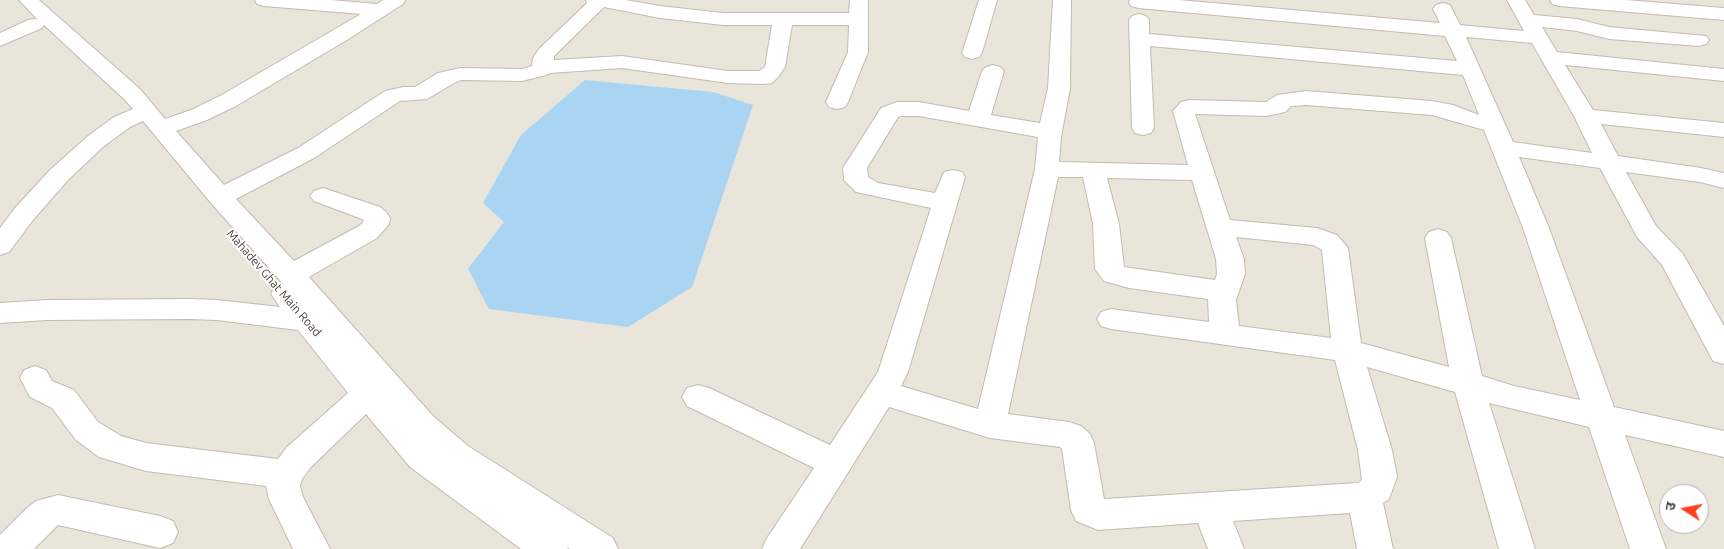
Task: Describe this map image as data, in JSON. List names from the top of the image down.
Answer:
{
  "streets": {
    "street": ["Mahadev Ghat Main Road"]
  },
  "north": "left"
}
